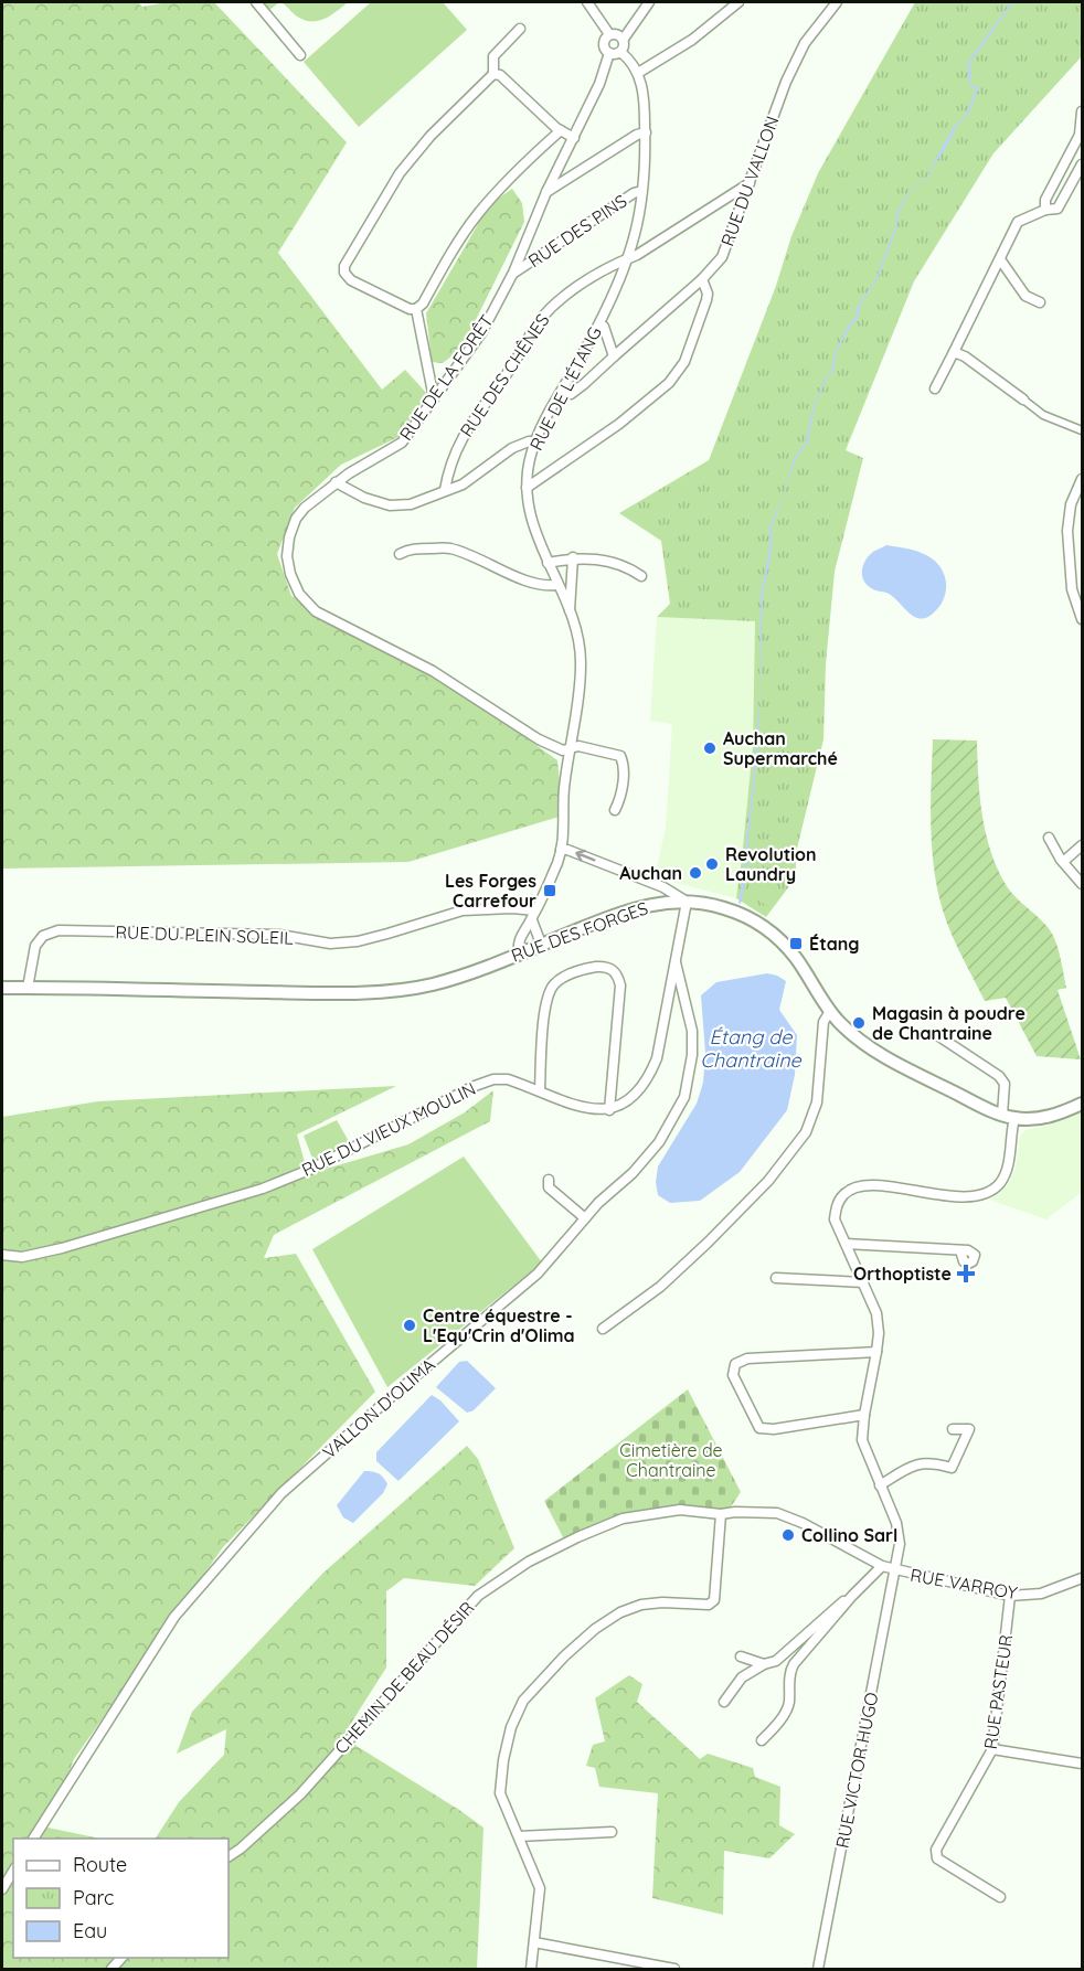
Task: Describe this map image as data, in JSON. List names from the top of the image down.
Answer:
{
  "streets": {
    "main road": ["RUE DES FORGES"],
    "street": [
      "RUE DU VALLON",
      "RUE DES PINS",
      "RUE DES CHÊNES",
      "RUE DE LA FORÊT",
      "RUE DE L'ÉTANG",
      "RUE DU PLEIN SOLEIL",
      "RUE DU VIEUX MOULIN",
      "VALLON D'OLIMA",
      "RUE VARROY",
      "CHEMIN DE BEAU DÉSIR",
      "RUE PASTEUR",
      "RUE VICTOR HUGO"
    ]
  },
  "crossings": [
    ["RUE DU VALLON", "RUE DES CHÊNES"],
    ["RUE DU VALLON", "RUE DE L'ÉTANG"],
    ["RUE DES PINS", "RUE DE LA FORÊT"],
    ["RUE DES PINS", "RUE DE L'ÉTANG"],
    ["RUE DES CHÊNES", "RUE DE L'ÉTANG"],
    ["RUE DE LA FORÊT", "RUE DE L'ÉTANG"],
    ["RUE DE L'ÉTANG", "RUE DES FORGES"],
    ["RUE DE L'ÉTANG", "RUE DU PLEIN SOLEIL"],
    ["RUE DES FORGES", "RUE DU PLEIN SOLEIL"],
    ["RUE DES FORGES", "VALLON D'OLIMA"],
    ["RUE DES FORGES", "RUE VICTOR HUGO"],
    ["RUE VARROY", "CHEMIN DE BEAU DÉSIR"],
    ["RUE VARROY", "RUE PASTEUR"],
    ["RUE VARROY", "RUE VICTOR HUGO"]
  ],
  "water": ["Étang de Chantraine"],
  "parks": ["Cimetière de Chantraine"],
  "places": {
    "other": [
      "Auchan Supermarché",
      "Revolution Laundry",
      "Auchan",
      "Magasin à poudre de Chantraine",
      "Centre équestre - L'Equ'Crin d'Olima",
      "Collino Sarl"
    ],
    "transit": ["Les Forges Carrefour", "Étang"],
    "health": ["Orthoptiste"]
  },
  "legend": ["Route", "Parc", "Eau"]
}
